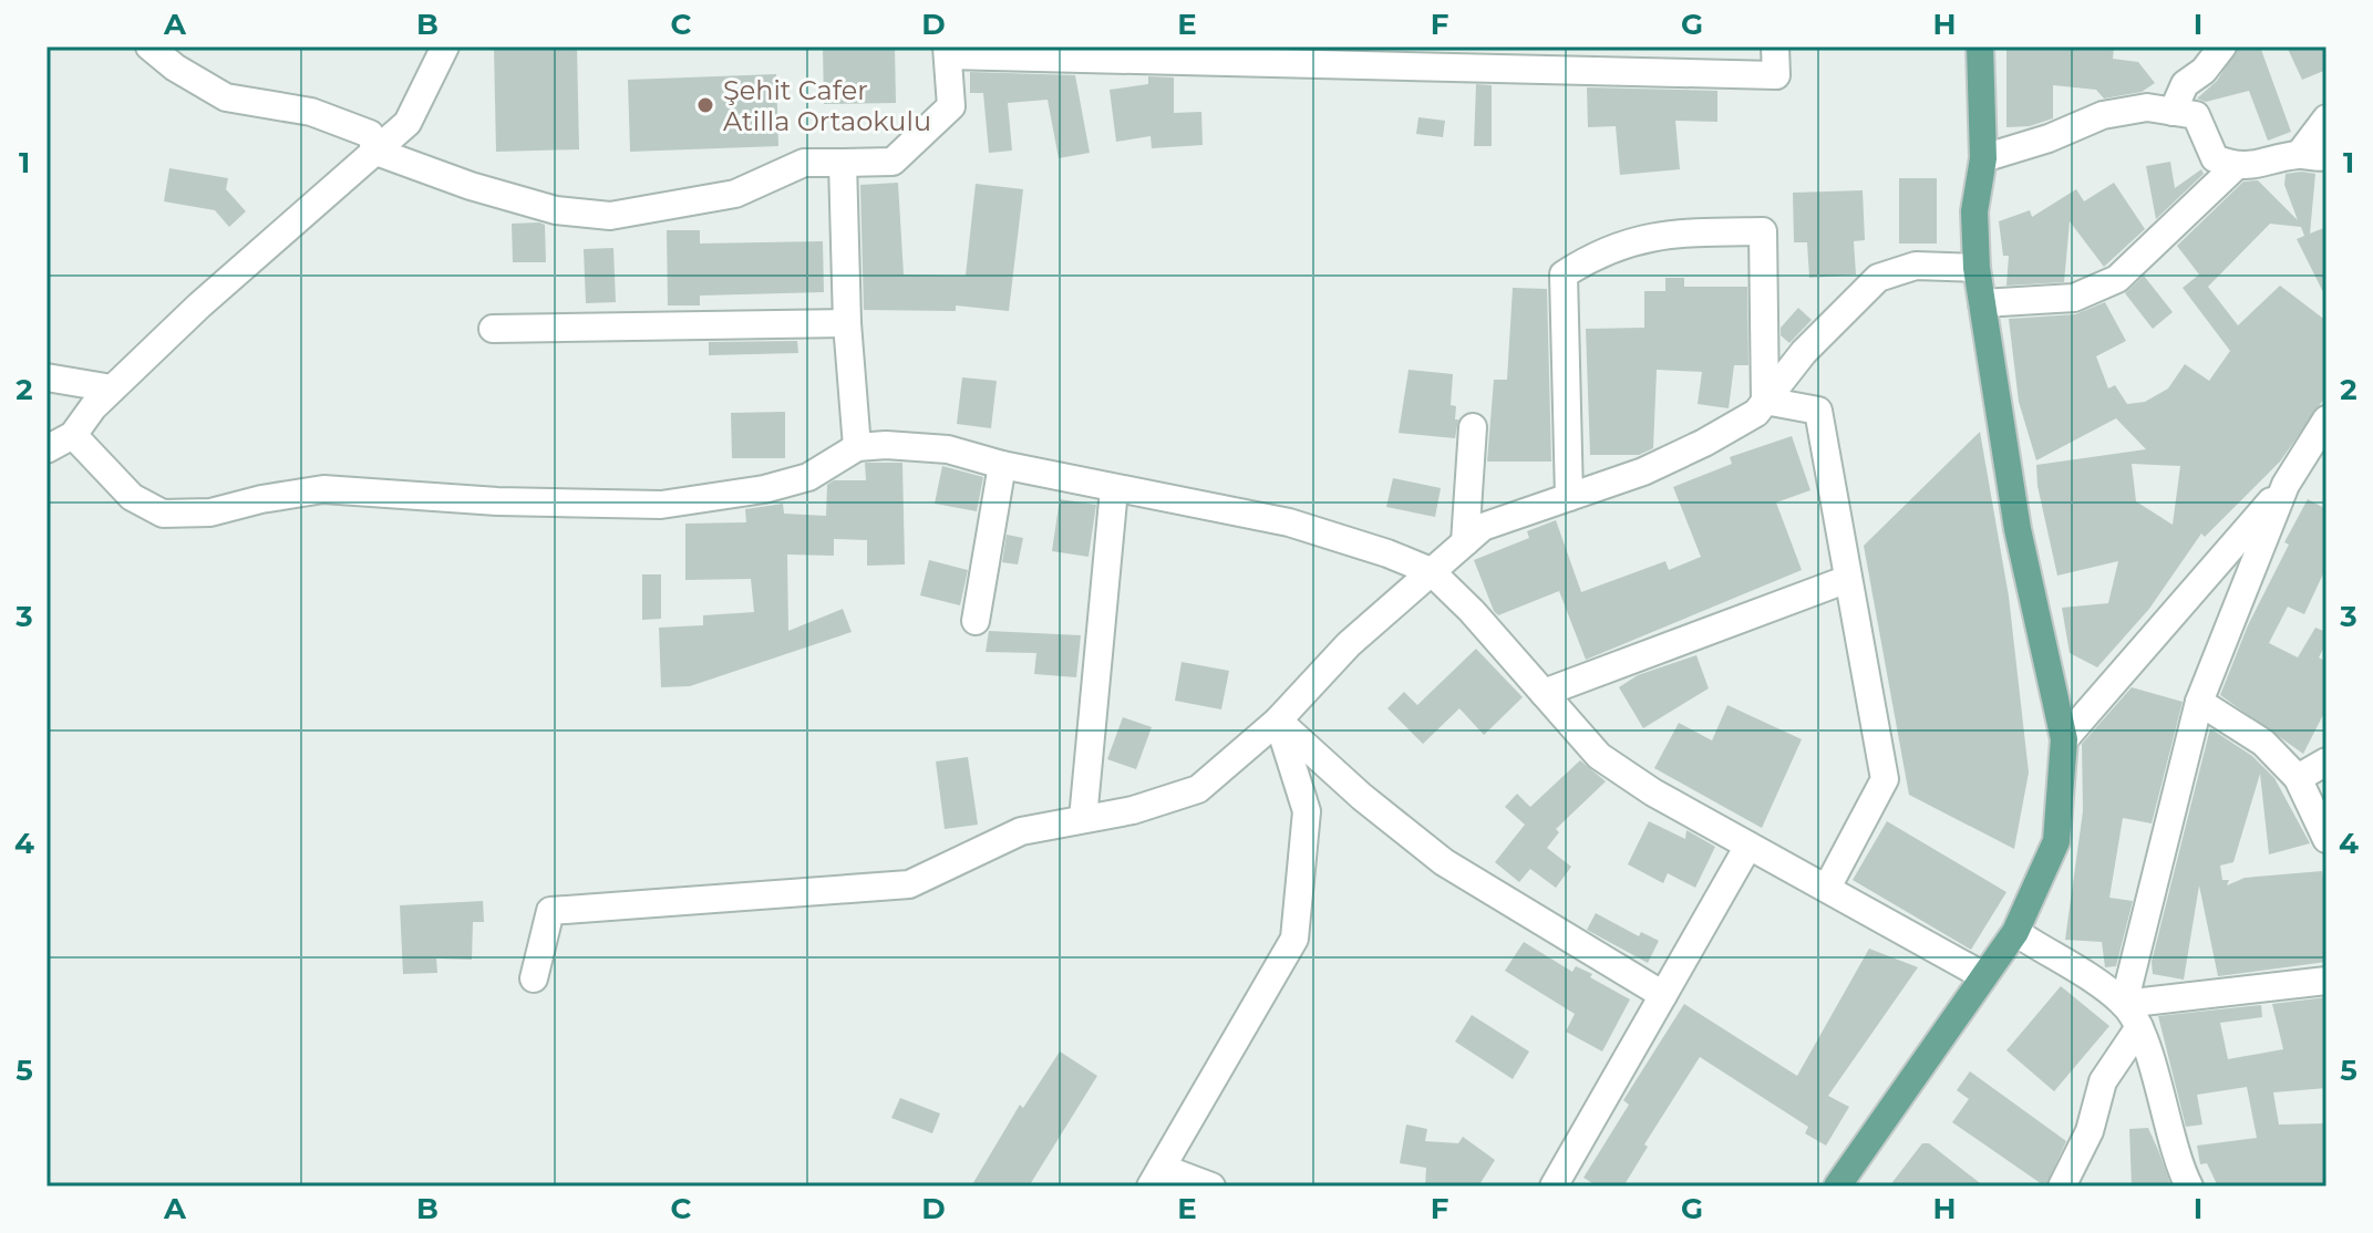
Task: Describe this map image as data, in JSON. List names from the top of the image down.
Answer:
{
  "places": ["Şehit Cafer Atilla Ortaokulu"],
  "grid": {
    "columns": [
      "A",
      "B",
      "C",
      "D",
      "E",
      "F",
      "G",
      "H",
      "I"
    ],
    "rows": [
      "1",
      "2",
      "3",
      "4",
      "5"
    ]
  }
}
